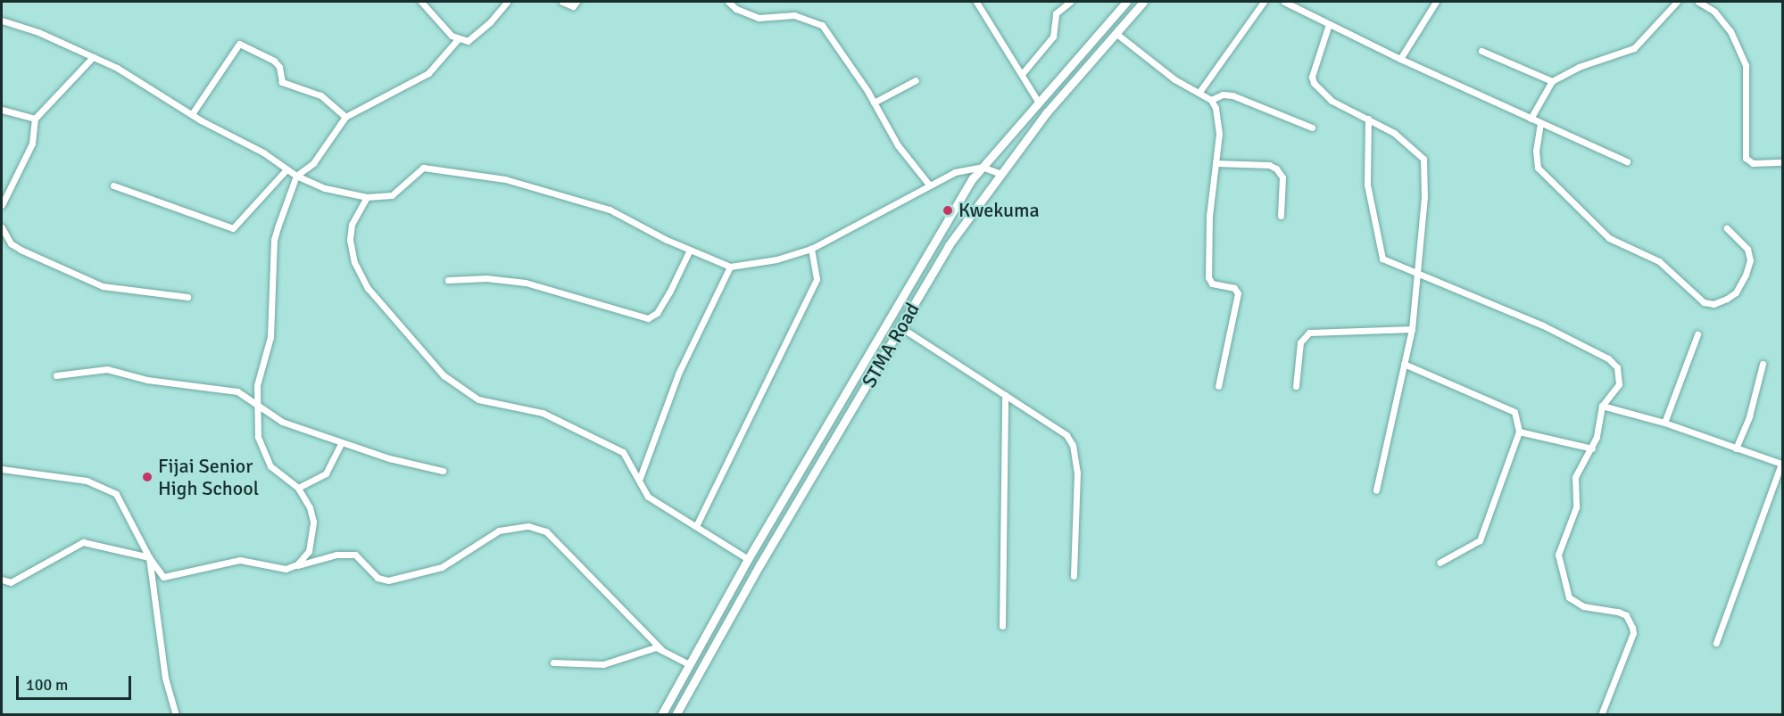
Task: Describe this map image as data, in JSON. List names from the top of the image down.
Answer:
{
  "streets": {
    "main road": ["STMA Road"]
  },
  "places": ["Kwekuma", "Fijai Senior High School"],
  "scale_bar": "100 m"
}
